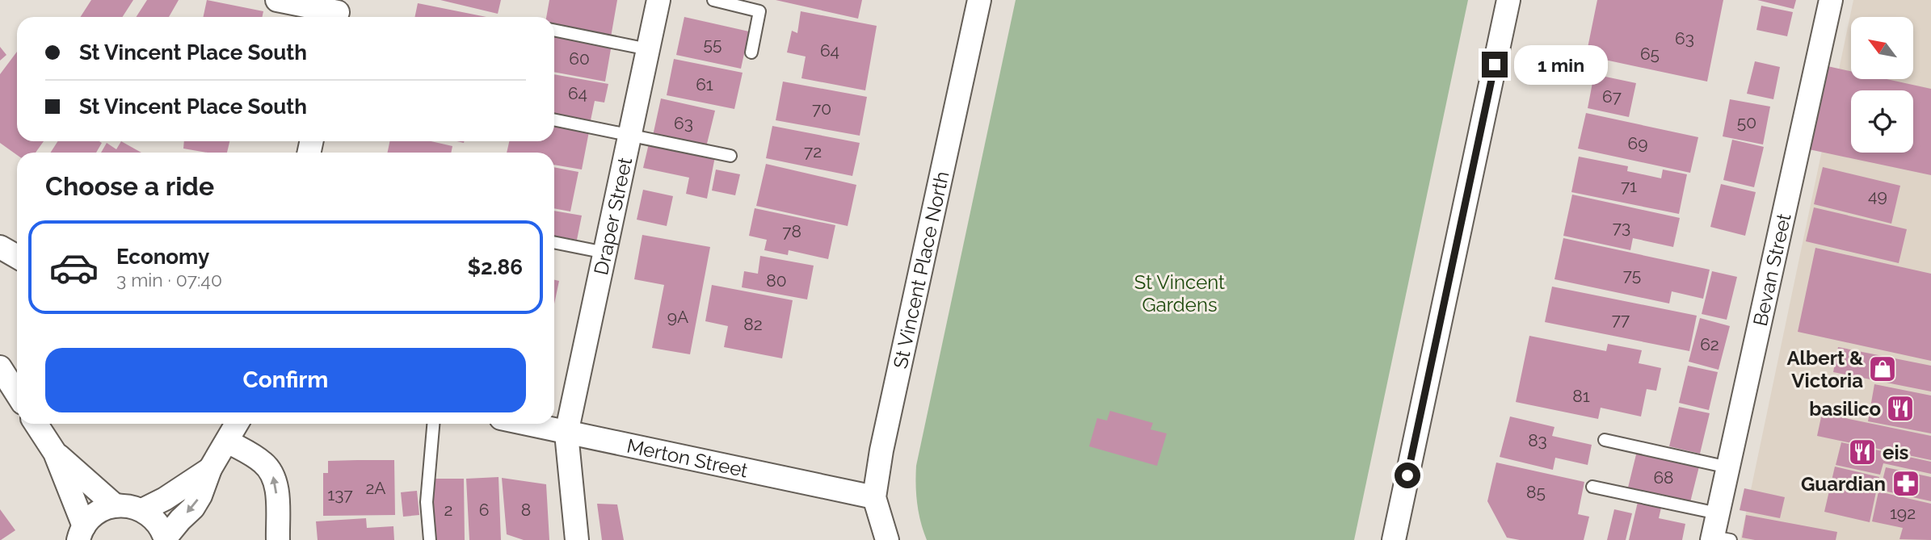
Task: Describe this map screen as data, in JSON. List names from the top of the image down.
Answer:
{
  "streets": {
    "street": [
      "Draper Street",
      "St Vincent Place North",
      "Bevan Street",
      "Merton Street"
    ]
  },
  "crossings": [
    ["Draper Street", "Merton Street"],
    ["St Vincent Place North", "Merton Street"]
  ],
  "parks": ["St Vincent Gardens"],
  "places": {
    "shop": ["Albert & Victoria"],
    "restaurant": ["basilico", "eis"],
    "pharmacy": ["Guardian"]
  },
  "house_numbers": [
    "63",
    "55",
    "64",
    "65",
    "60",
    "61",
    "64",
    "67",
    "70",
    "50",
    "63",
    "69",
    "72",
    "71",
    "49",
    "73",
    "78",
    "75",
    "80",
    "9A",
    "77",
    "82",
    "62",
    "81",
    "83",
    "68",
    "2A",
    "85",
    "137",
    "2",
    "6",
    "8",
    "192"
  ],
  "north": "top left",
  "page": {
    "banner": ["St Vincent Place South", "St Vincent Place South"],
    "bubble": "1 min",
    "heading": "Choose a ride",
    "list": [
      {
        "name": "Economy",
        "note": "3 min · 07:40",
        "value": "$2.86"
      }
    ],
    "buttons": "Confirm"
  }
}
